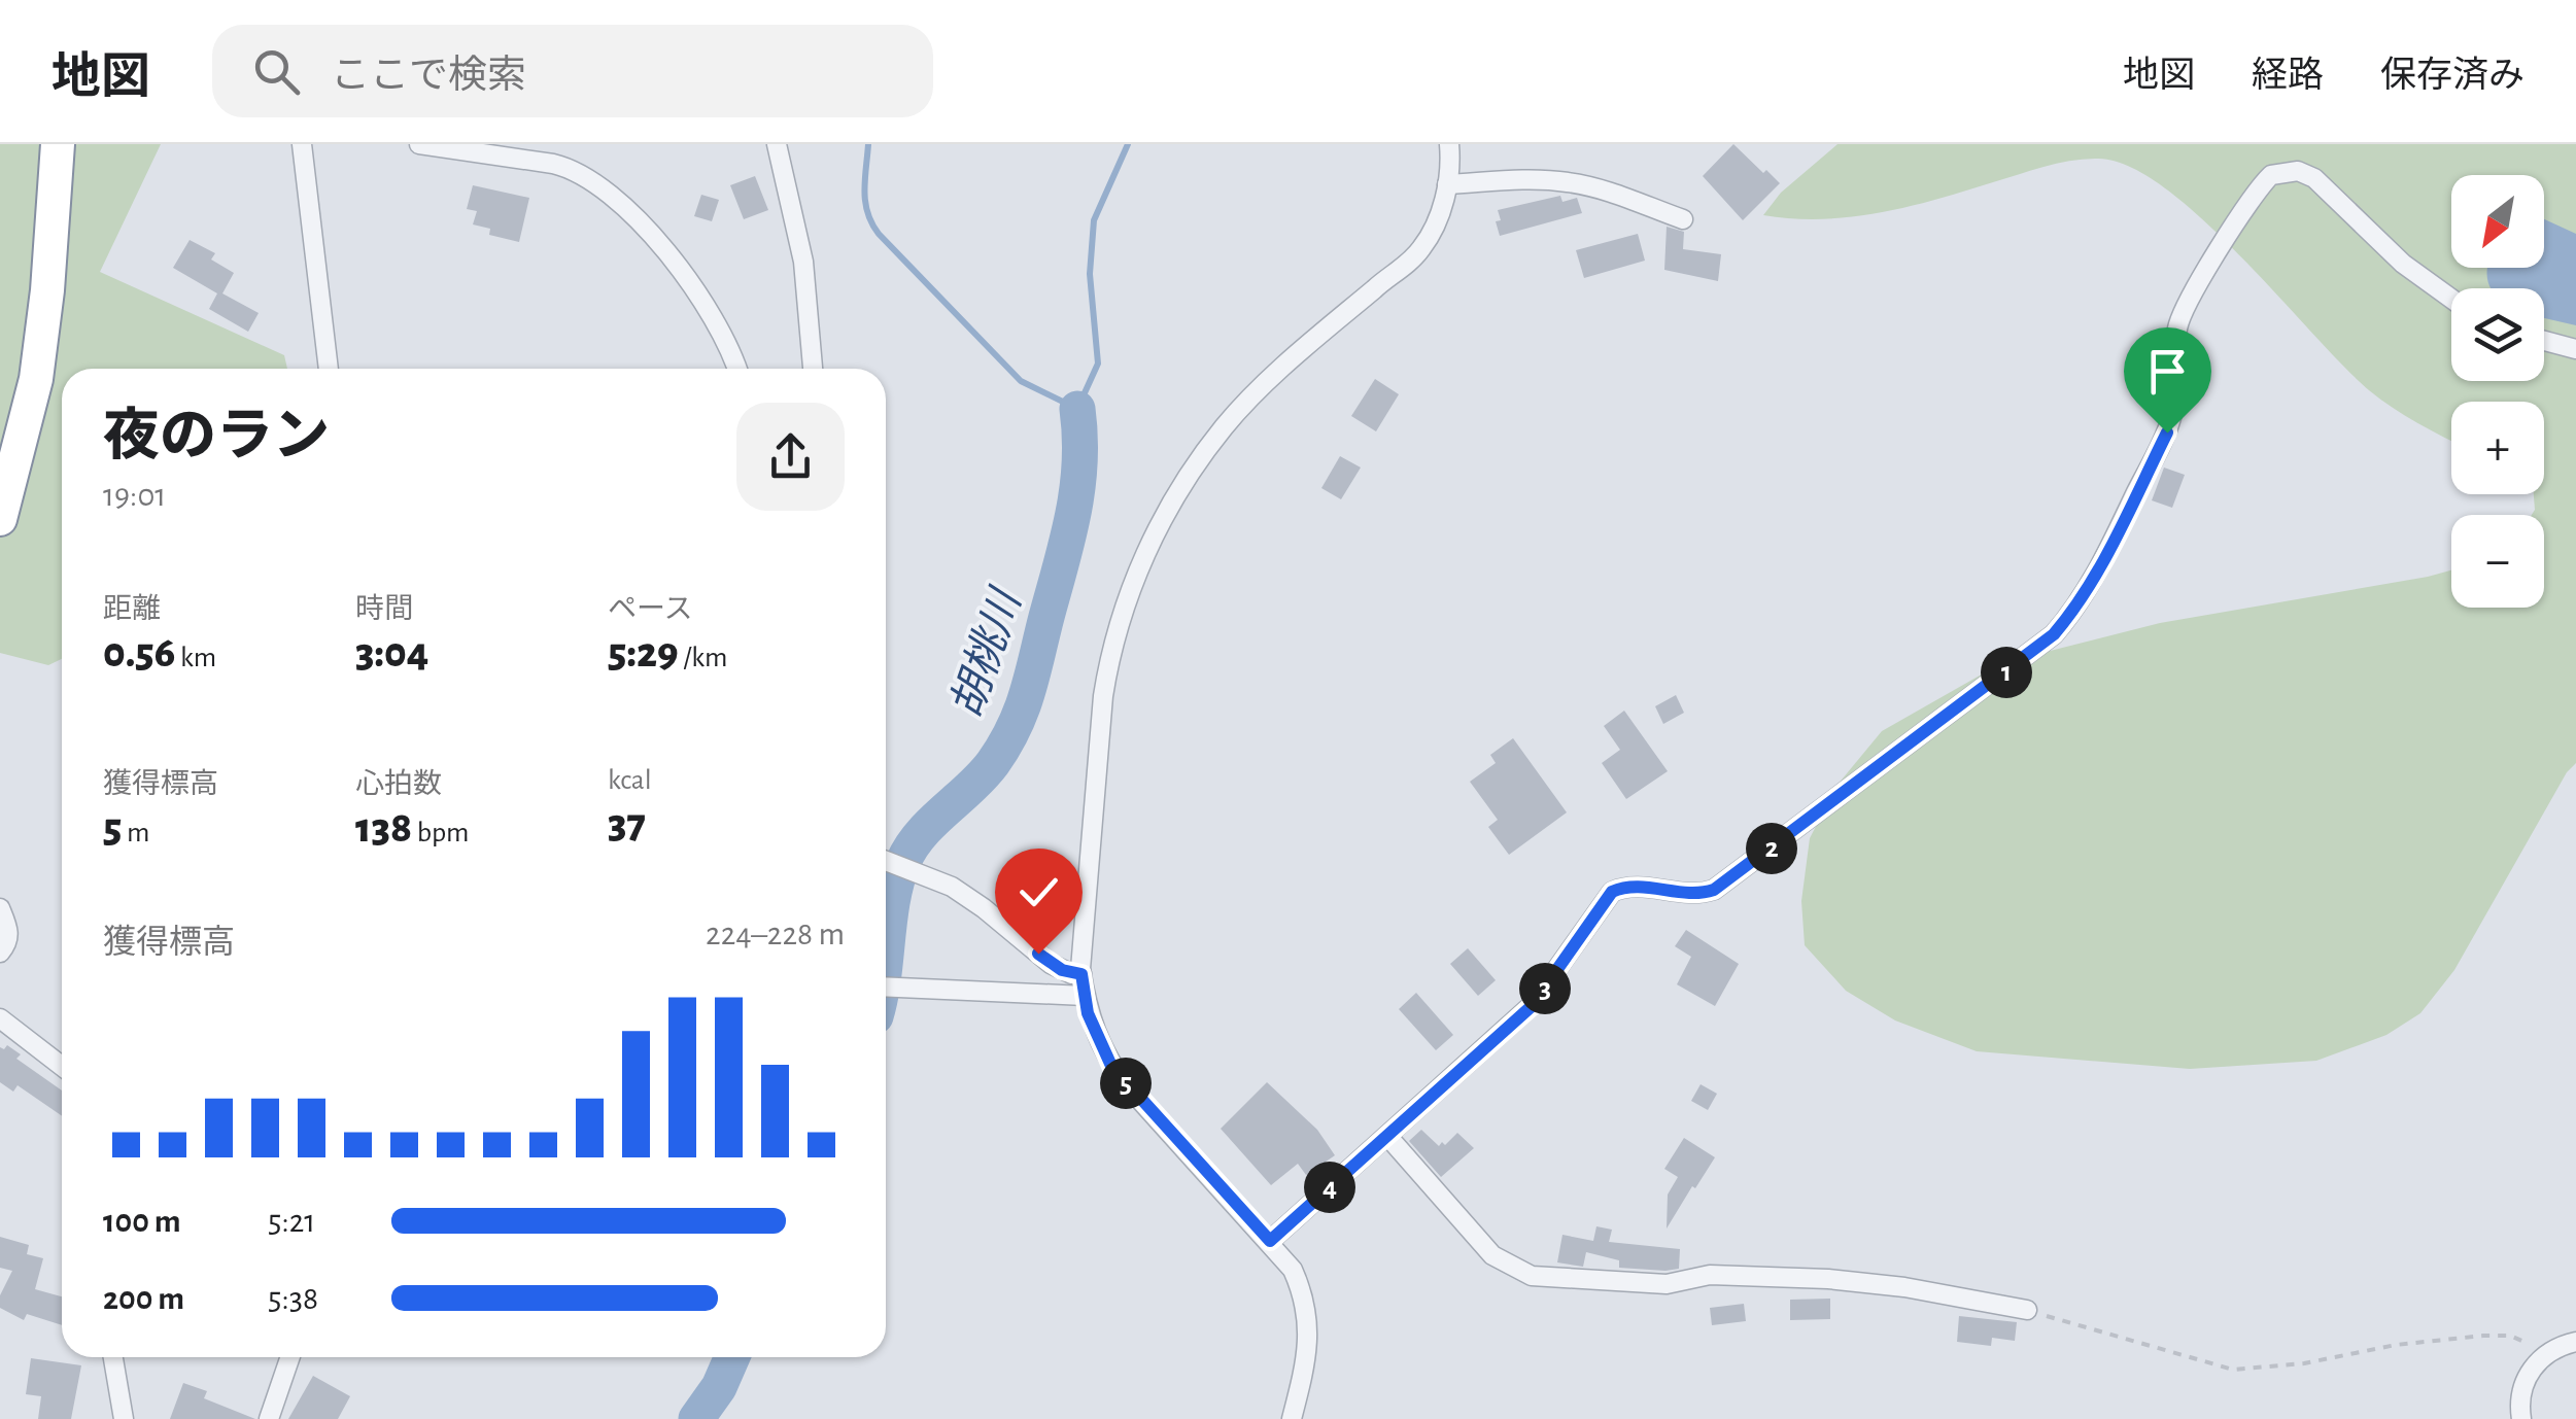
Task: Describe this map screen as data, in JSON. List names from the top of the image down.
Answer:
{
  "water": ["胡桃川"],
  "north": "bottom left",
  "page": {
    "header": "地図",
    "search": "ここで検索",
    "nav": ["地図", "経路", "保存済み"],
    "map_buttons": ["+", "−"],
    "heading": ["夜のラン", "19:01"],
    "stats": [
      ["距離", "0.56 km"],
      ["時間", "3:04"],
      ["ペース", "5:29 /km"],
      ["獲得標高", "5 m"],
      ["心拍数", "138 bpm"],
      ["kcal", "37"]
    ],
    "pins": [
      "1",
      "2",
      "3",
      "5",
      "4"
    ],
    "chart": ["獲得標高", "224–228 m"],
    "list": [
      {
        "name": "100 m",
        "note": "5:21"
      },
      {
        "name": "200 m",
        "note": "5:38"
      }
    ]
  }
}
